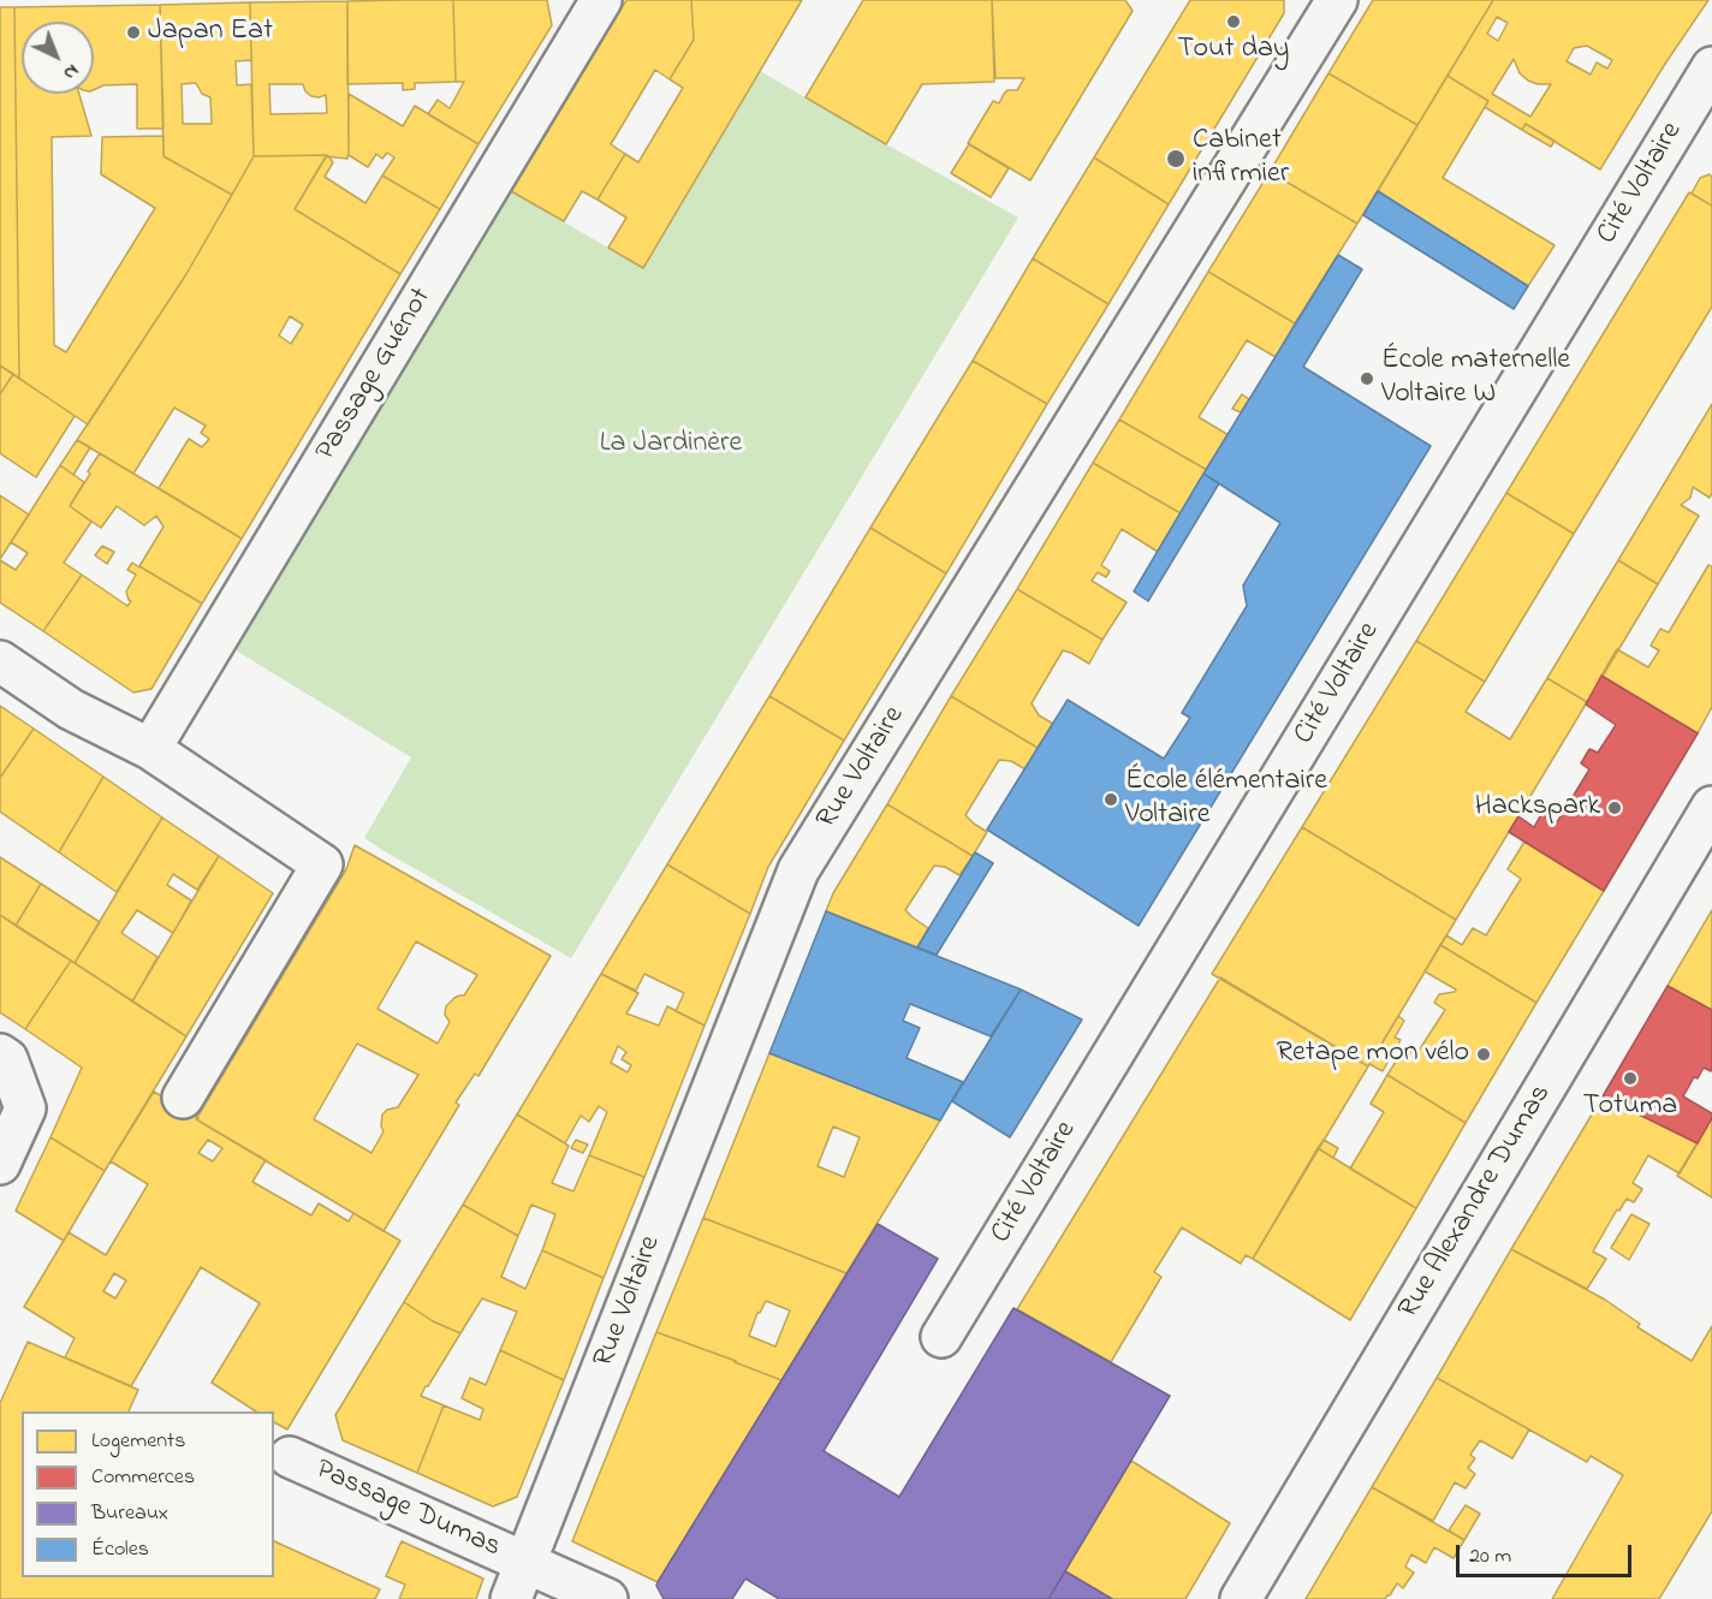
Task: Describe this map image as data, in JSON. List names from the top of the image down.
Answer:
{
  "streets": {
    "street": [
      "Cité Voltaire",
      "Passage Guénot",
      "Rue Voltaire",
      "Rue Alexandre Dumas",
      "Passage Dumas"
    ]
  },
  "crossings": [
    ["Rue Voltaire", "Passage Dumas"]
  ],
  "parks": ["La Jardinère"],
  "places": [
    "Tout day",
    "Japan Eat",
    "Cabinet infirmier",
    "École maternelle Voltaire W",
    "École élémentaire Voltaire",
    "Hackspark",
    "Retape mon vélo",
    "Totuma"
  ],
  "legend": [
    "Logements",
    "Commerces",
    "Bureaux",
    "Écoles"
  ],
  "scale_bar": "20 m",
  "north": "bottom right"
}
